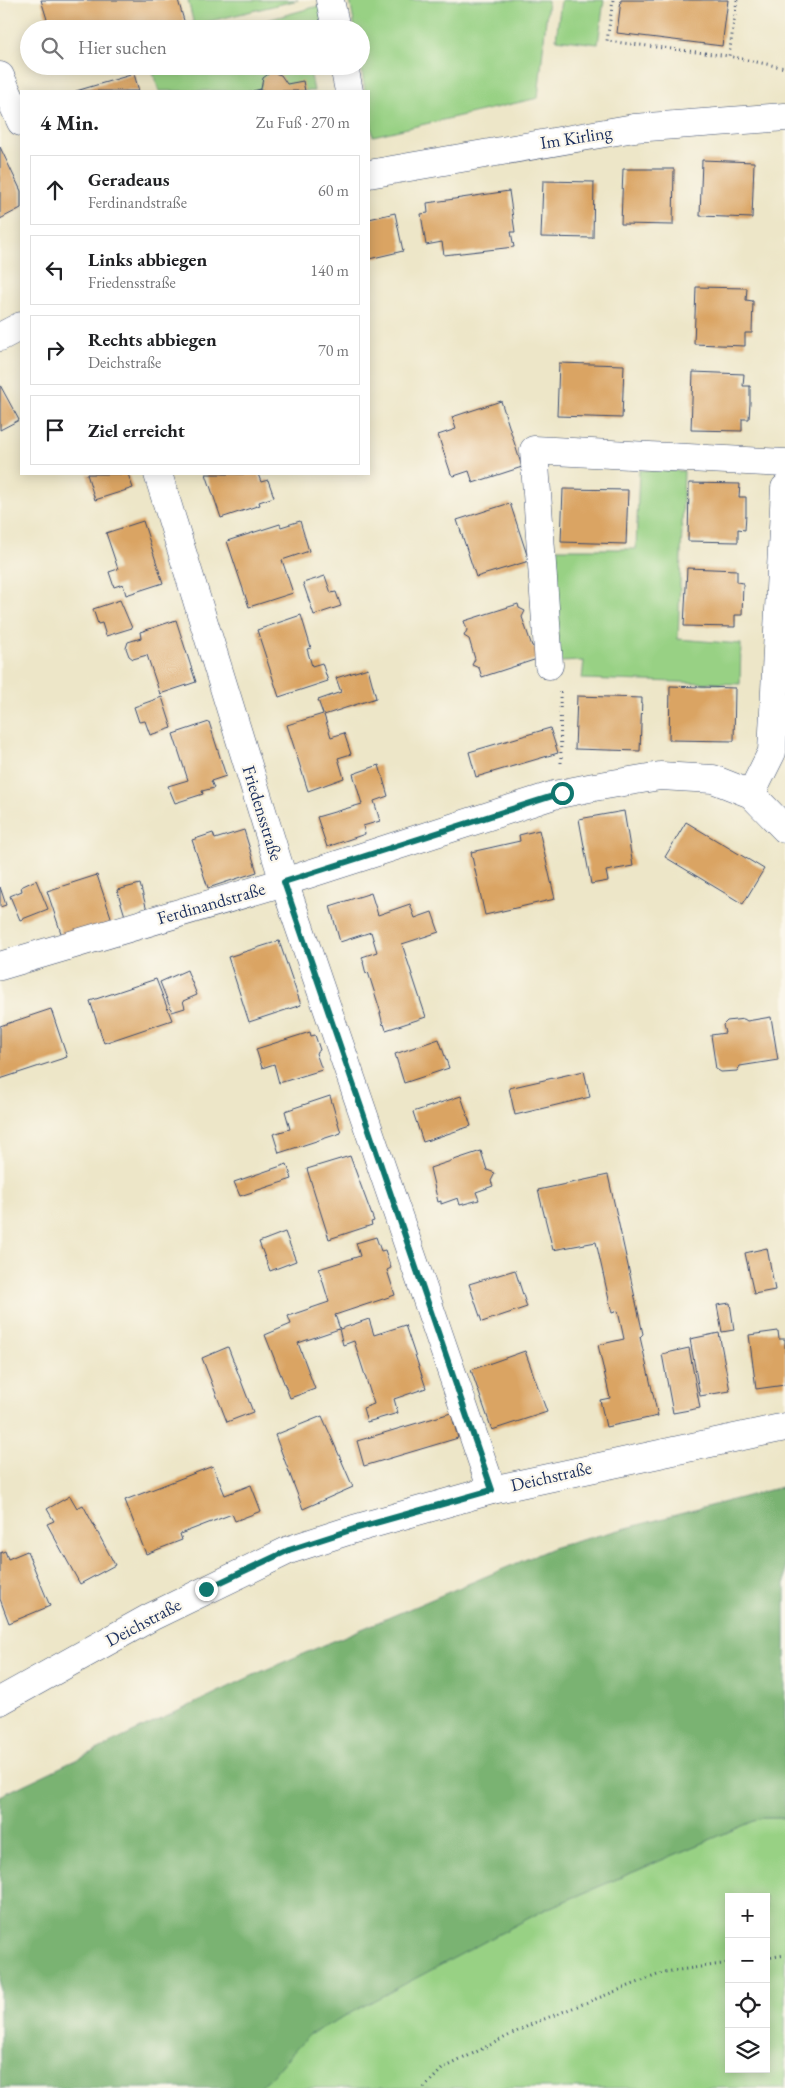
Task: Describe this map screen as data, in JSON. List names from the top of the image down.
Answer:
{
  "streets": {
    "street": [
      "Im Kirling",
      "Friedensstraße",
      "Ferdinandstraße",
      "Deichstraße"
    ]
  },
  "crossings": [
    ["Friedensstraße", "Ferdinandstraße"],
    ["Friedensstraße", "Deichstraße"]
  ],
  "page": {
    "search": "Hier suchen",
    "heading": ["4 Min.", "Zu Fuß · 270 m"],
    "list": [
      ["Geradeaus", "Ferdinandstraße", "60 m"],
      ["Links abbiegen", "Friedensstraße", "140 m"],
      ["Rechts abbiegen", "Deichstraße", "70 m"],
      "Ziel erreicht"
    ],
    "map_buttons": ["+", "−"]
  }
}
